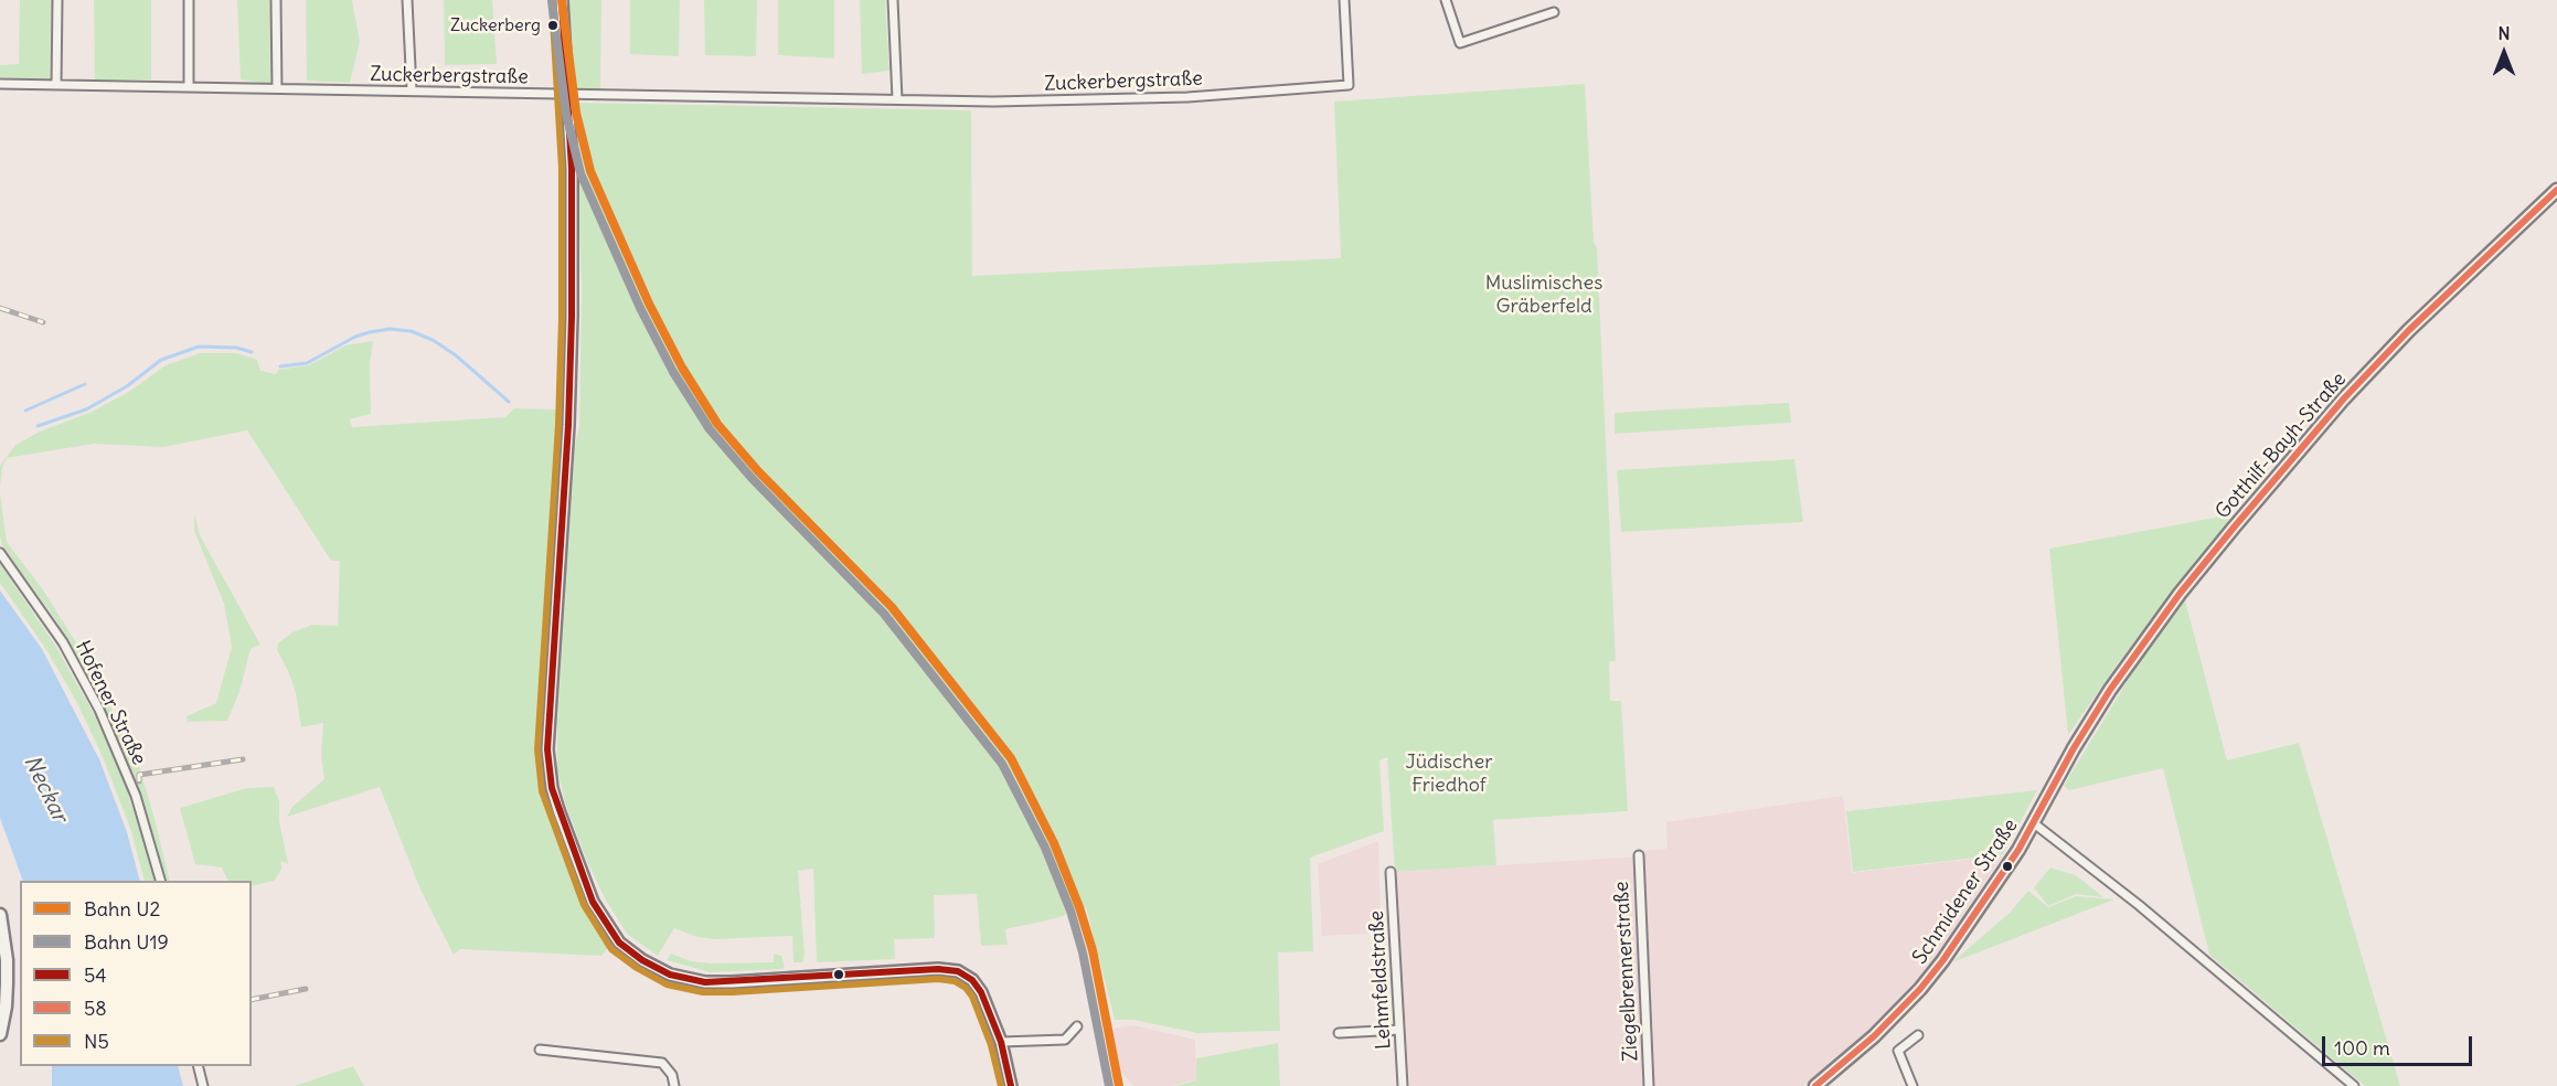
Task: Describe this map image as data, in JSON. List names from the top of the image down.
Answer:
{
  "streets": {
    "main road": ["Gotthilf-Bayh-Straße", "Schmidener Straße"],
    "street": [
      "Zuckerbergstraße",
      "Hofener Straße",
      "Ziegelbrennerstraße",
      "Lehmfeldstraße"
    ]
  },
  "crossings": [
    ["Gotthilf-Bayh-Straße", "Schmidener Straße"]
  ],
  "water": ["Neckar"],
  "parks": ["Muslimisches Gräberfeld", "Jüdischer Friedhof"],
  "places": ["Zuckerberg"],
  "lines": [
    "rail line U2",
    "transit line 54",
    "rail line U19",
    "transit line N5",
    "transit line 58"
  ],
  "legend": [
    "Bahn U2",
    "Bahn U19",
    "54",
    "58",
    "N5"
  ],
  "scale_bar": "100 m",
  "north": "top"
}
